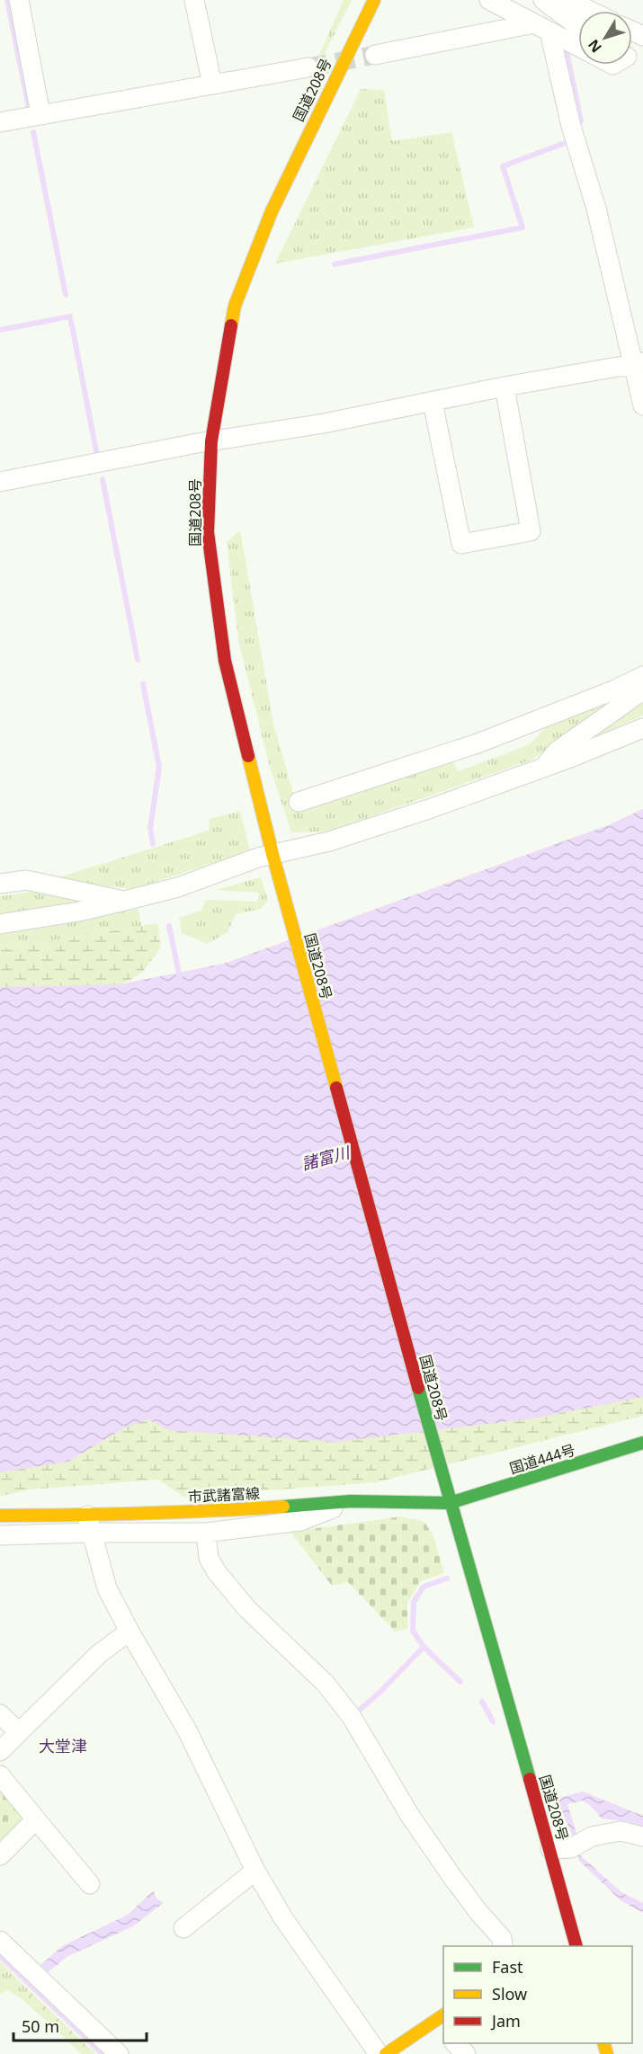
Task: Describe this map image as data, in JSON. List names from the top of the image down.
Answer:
{
  "streets": {
    "main road": ["国道208号", "国道444号", "市武諸富線"]
  },
  "crossings": [
    ["国道208号", "国道444号"],
    ["国道208号", "市武諸富線"],
    ["国道444号", "市武諸富線"]
  ],
  "districts": ["大堂津"],
  "water": ["諸富川"],
  "legend": ["Fast", "Slow", "Jam"],
  "scale_bar": "50 m",
  "north": "bottom left"
}
